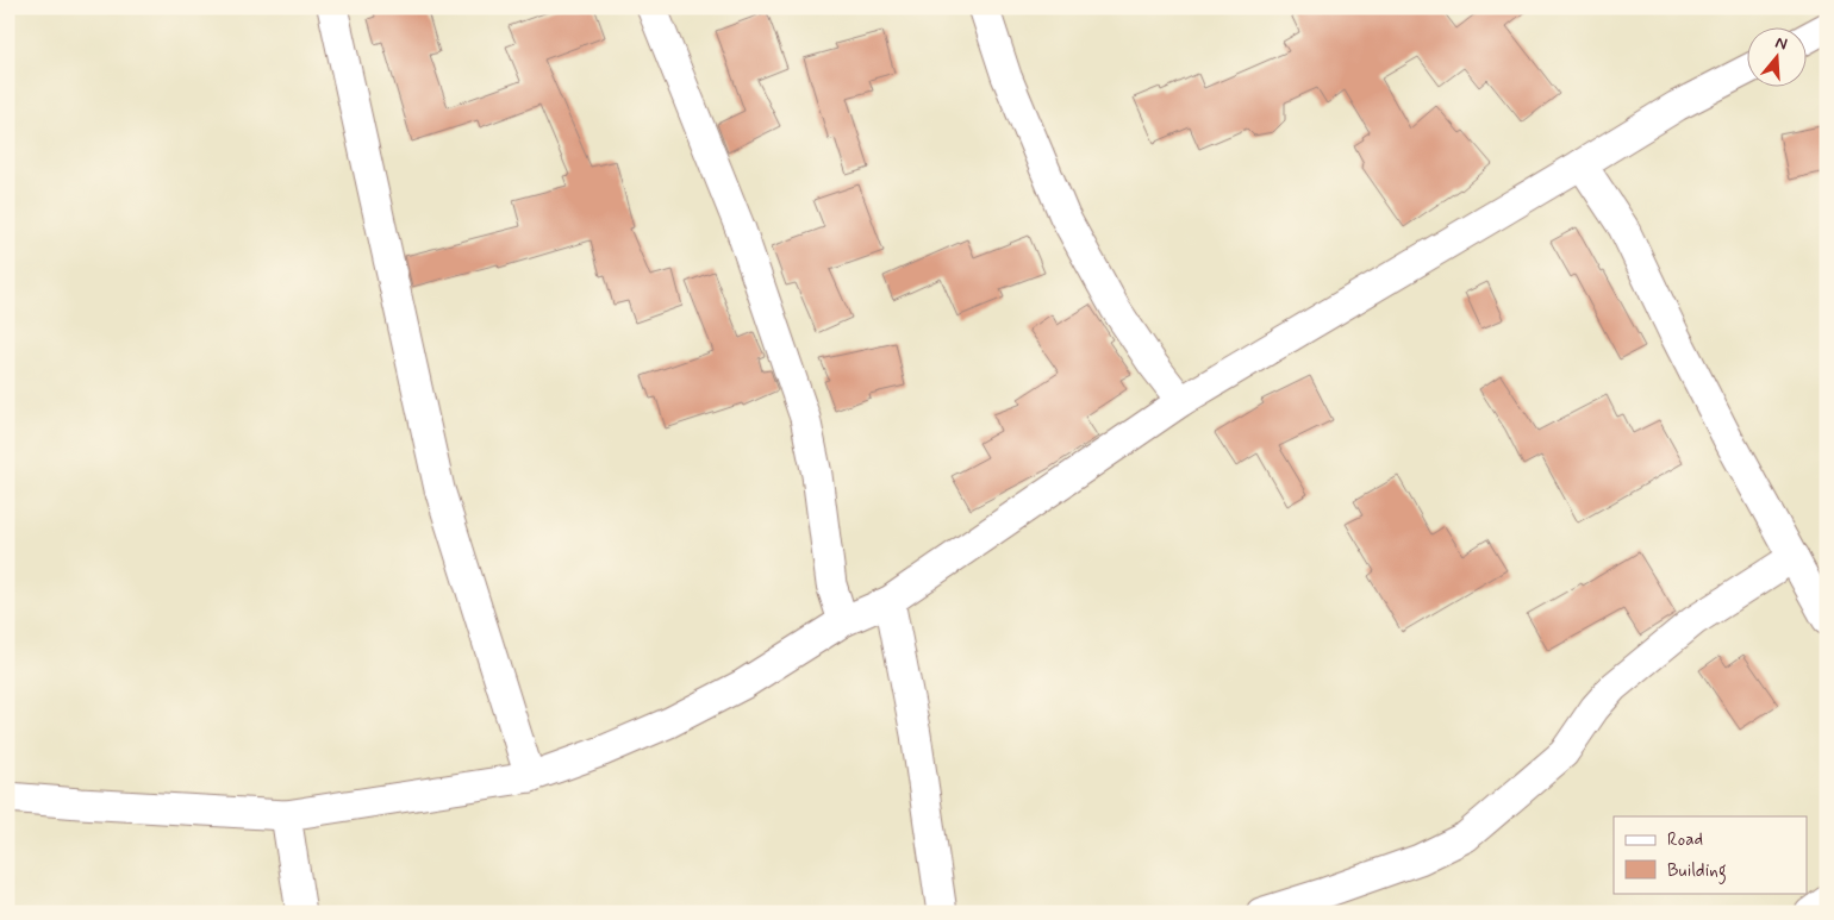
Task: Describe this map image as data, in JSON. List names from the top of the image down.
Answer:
{
  "legend": ["Road", "Building"],
  "north": "top"
}
